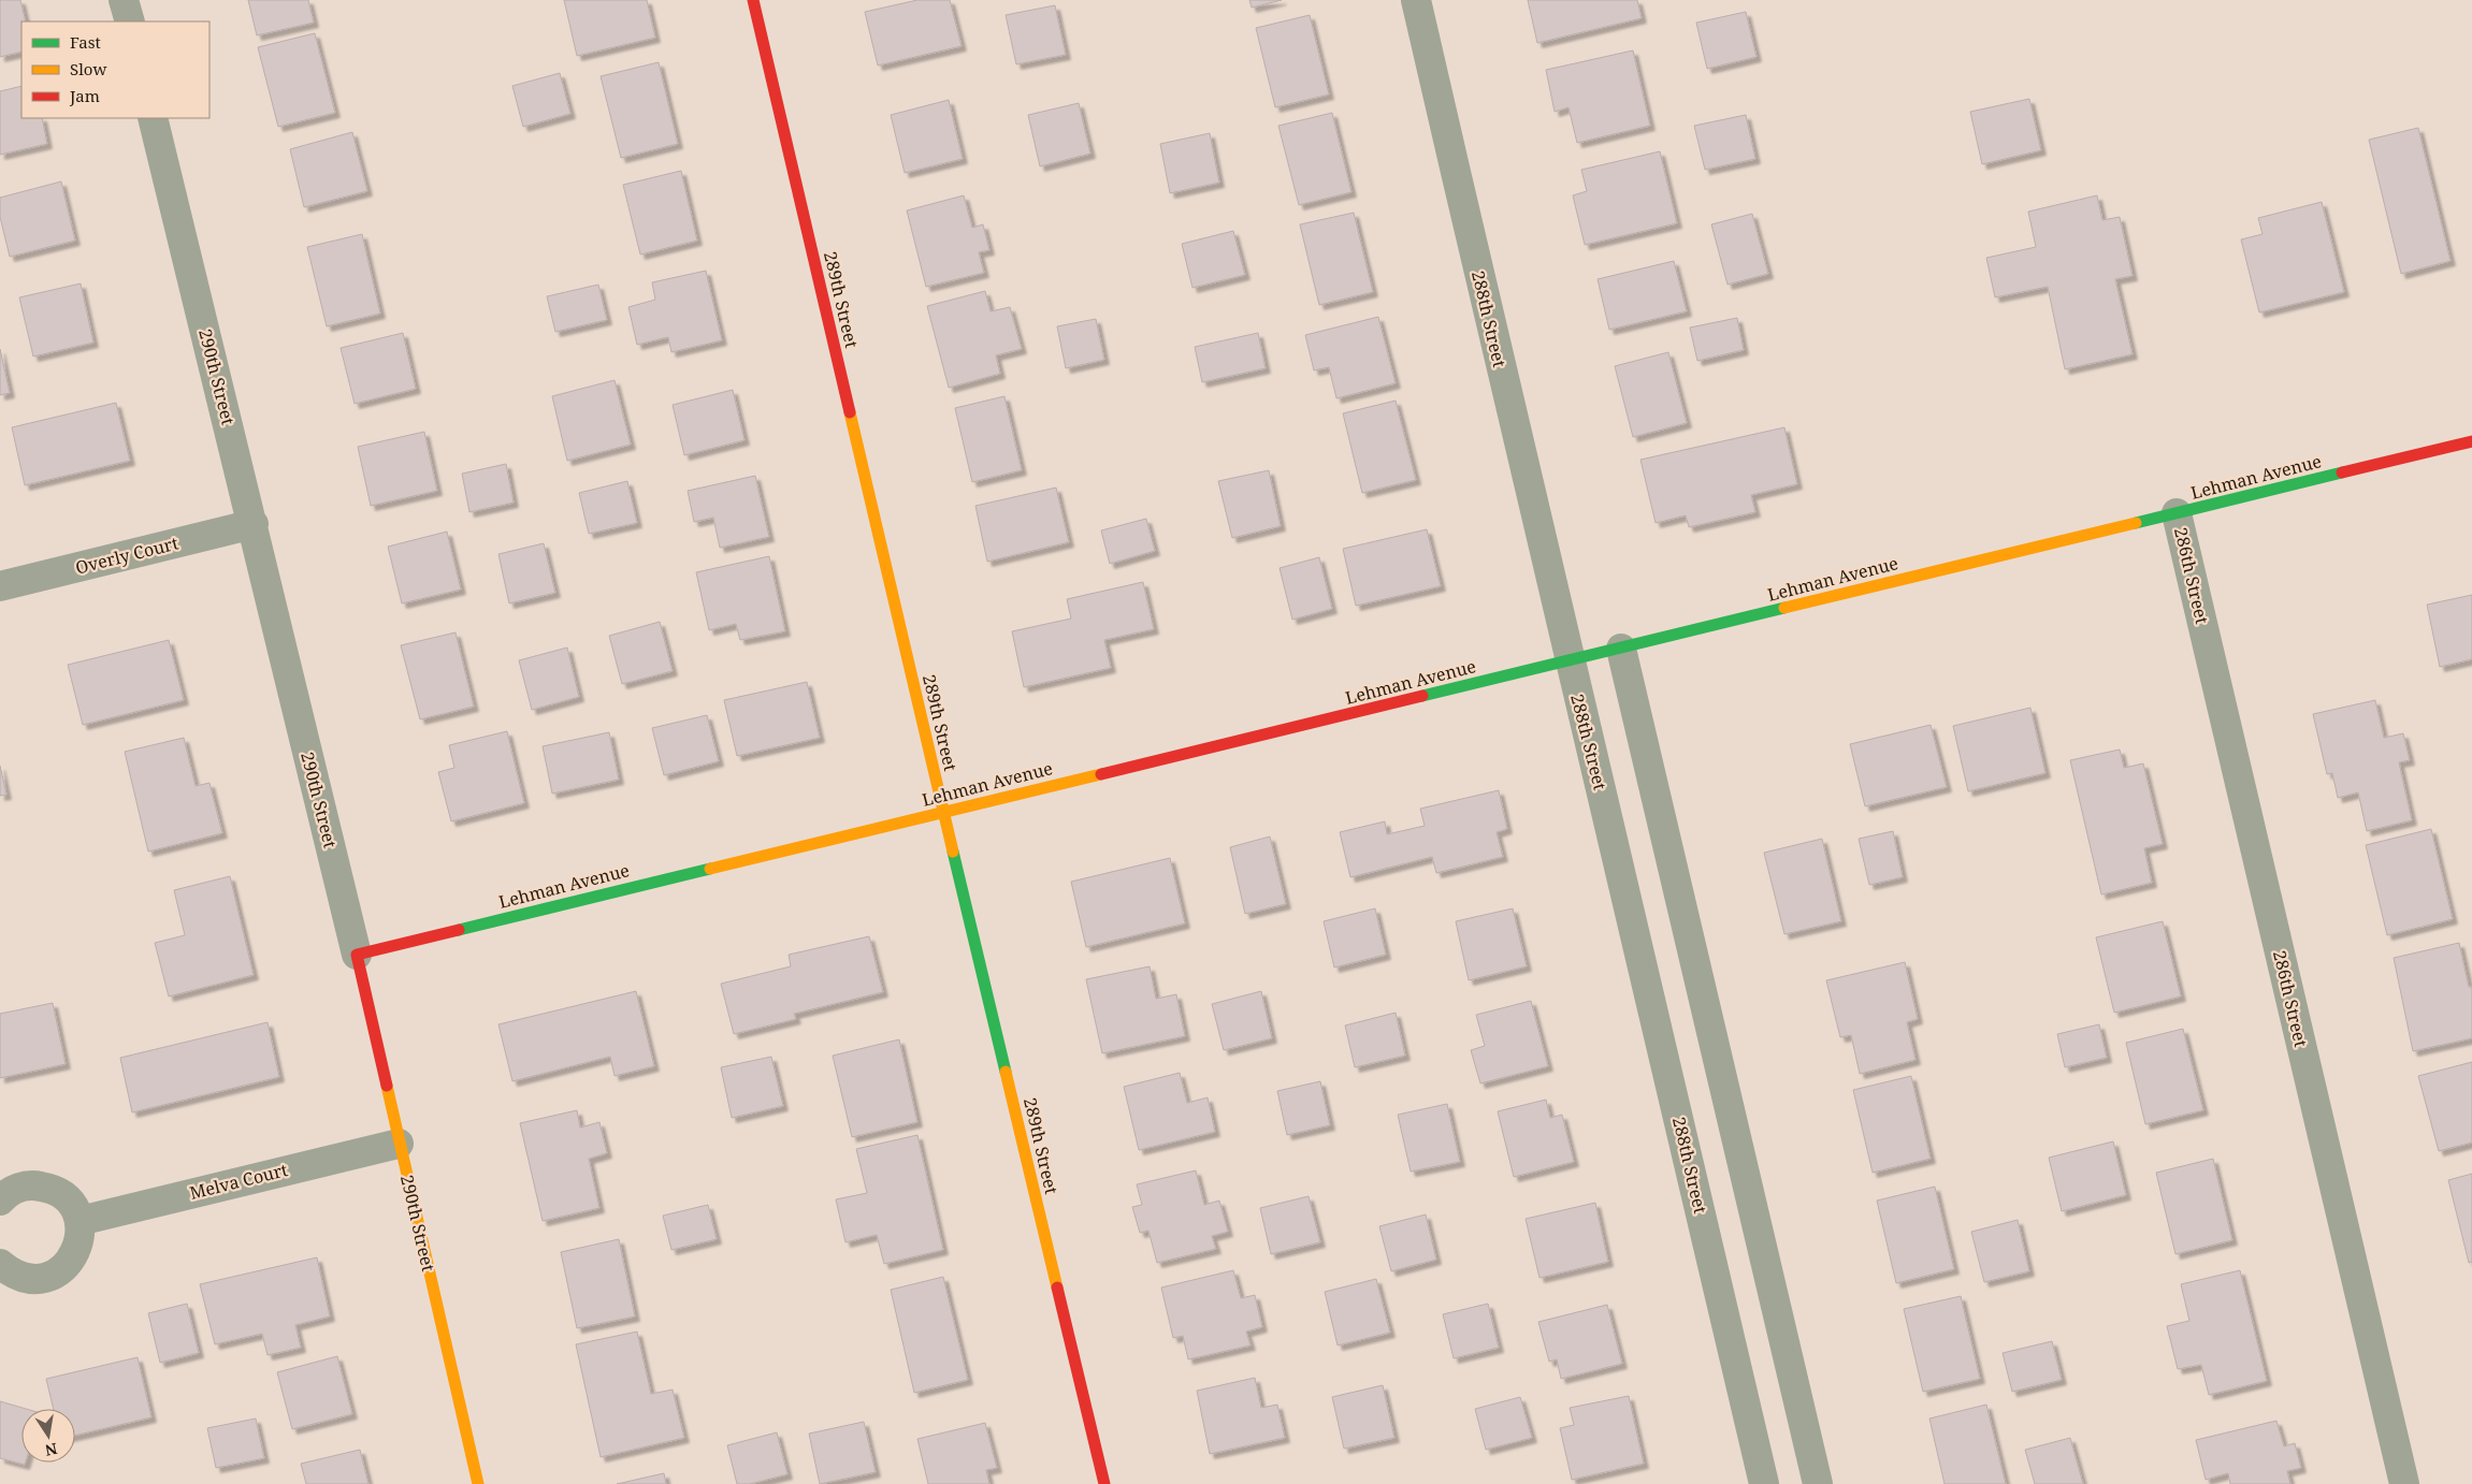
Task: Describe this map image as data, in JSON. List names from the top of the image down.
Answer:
{
  "streets": {
    "street": [
      "289th Street",
      "288th Street",
      "290th Street",
      "Lehman Avenue",
      "Overly Court",
      "286th Street",
      "Melva Court"
    ]
  },
  "crossings": [
    ["289th Street", "Lehman Avenue"],
    ["288th Street", "Lehman Avenue"],
    ["290th Street", "Lehman Avenue"],
    ["290th Street", "Overly Court"],
    ["290th Street", "Melva Court"],
    ["Lehman Avenue", "286th Street"]
  ],
  "legend": ["Fast", "Slow", "Jam"],
  "north": "bottom"
}
